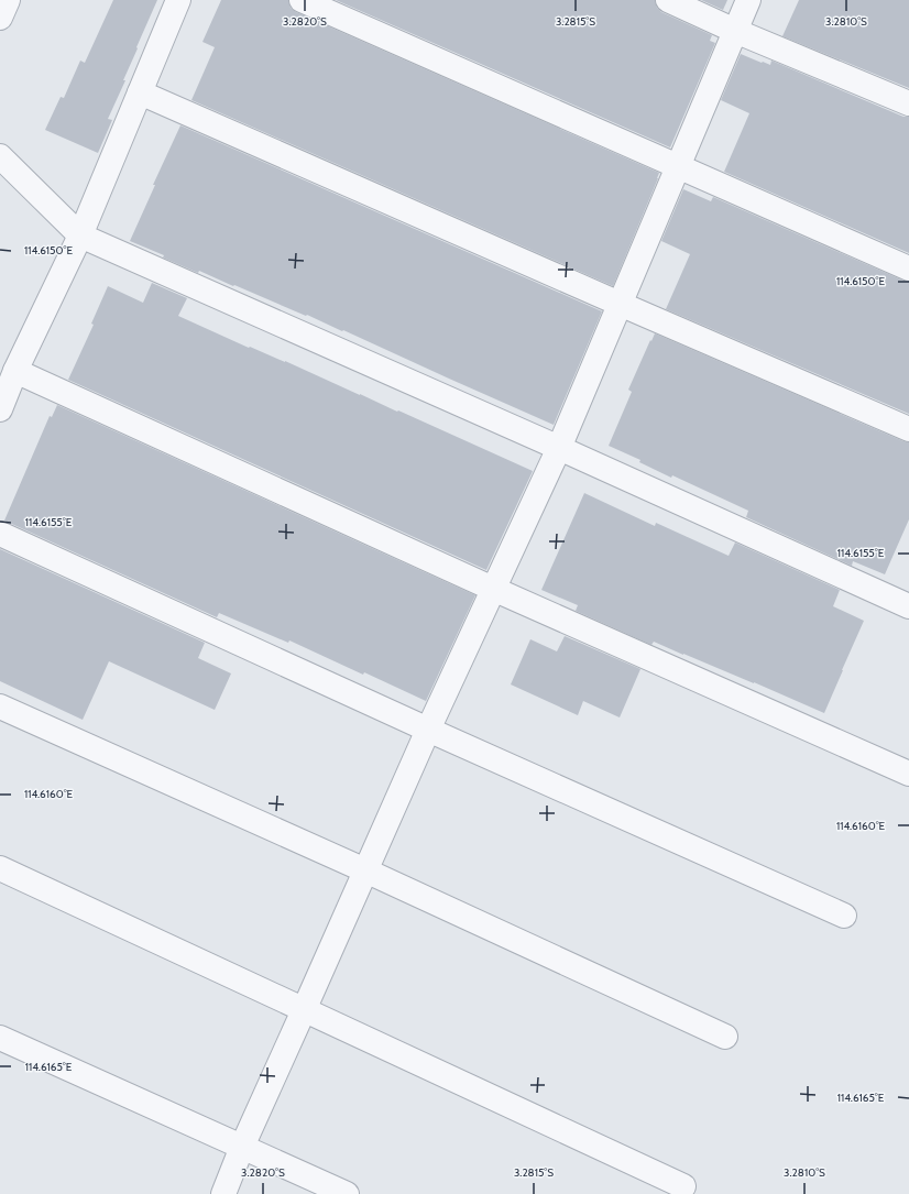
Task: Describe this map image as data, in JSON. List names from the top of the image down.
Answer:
{
  "coordinates": [
    "3.2820°S",
    "3.2815°S",
    "3.2810°S",
    "114.6150°E",
    "114.6155°E",
    "114.6160°E",
    "114.6165°E"
  ]
}
